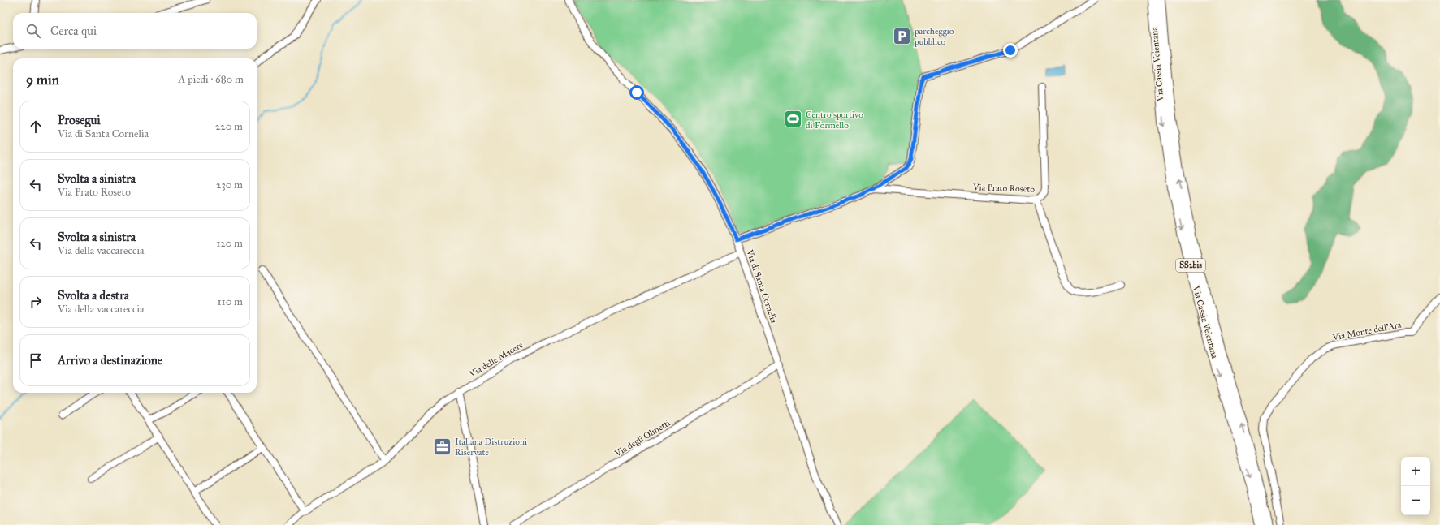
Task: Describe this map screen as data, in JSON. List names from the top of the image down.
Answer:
{
  "streets": {
    "highway": ["Via Cassia Veientana", "SS2bis"],
    "street": [
      "Via Prato Roseto",
      "Via di Santa Cornelia",
      "Via Monte dell'Ara",
      "Via delle Macere",
      "Via degli Olmetti"
    ]
  },
  "crossings": [
    ["Via Prato Roseto", "Via di Santa Cornelia"],
    ["Via di Santa Cornelia", "Via delle Macere"],
    ["Via di Santa Cornelia", "Via degli Olmetti"]
  ],
  "places": {
    "parking": ["parcheggio pubblico"],
    "sports": ["Centro sportivo di Formello"],
    "office": ["Italiana Distruzioni Riservate"]
  },
  "page": {
    "search": "Cerca qui",
    "heading": ["9 min", "A piedi · 680 m"],
    "list": [
      ["Prosegui", "Via di Santa Cornelia", "220 m"],
      ["Svolta a sinistra", "Via Prato Roseto", "230 m"],
      ["Svolta a sinistra", "Via della vaccareccia", "120 m"],
      ["Svolta a destra", "Via della vaccareccia", "110 m"],
      "Arrivo a destinazione"
    ],
    "map_buttons": ["+", "−"]
  }
}
